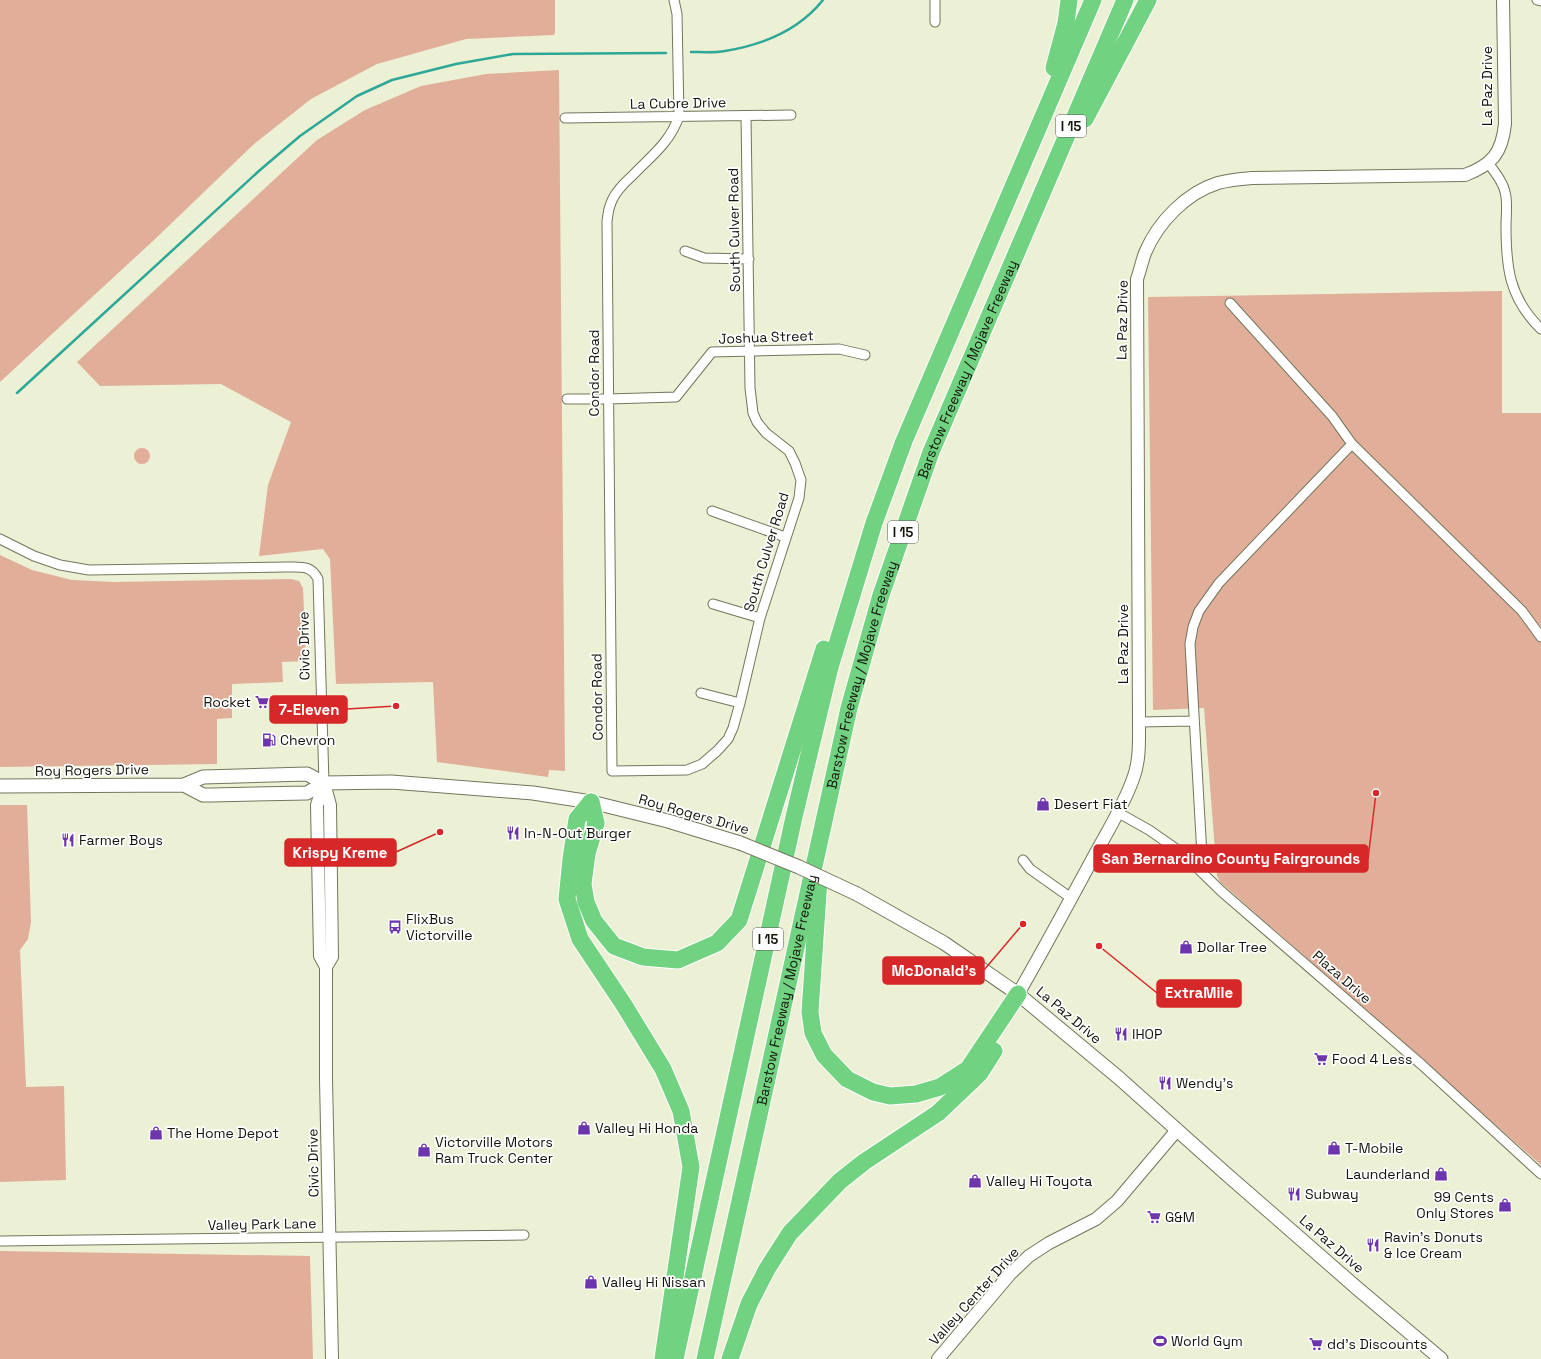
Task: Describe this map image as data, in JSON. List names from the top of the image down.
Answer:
{
  "streets": {
    "highway": ["I 15", "Barstow Freeway / Mojave Freeway"],
    "main road": ["La Paz Drive", "Roy Rogers Drive"],
    "street": [
      "La Cubre Drive",
      "South Culver Road",
      "Joshua Street",
      "Condor Road",
      "Civic Drive",
      "Plaza Drive",
      "Valley Park Lane",
      "Valley Center Drive"
    ]
  },
  "crossings": [
    ["La Paz Drive", "Roy Rogers Drive"],
    ["La Paz Drive", "Plaza Drive"],
    ["La Paz Drive", "Valley Center Drive"],
    ["La Cubre Drive", "South Culver Road"],
    ["La Cubre Drive", "Condor Road"],
    ["South Culver Road", "Joshua Street"],
    ["South Culver Road", "Condor Road"],
    ["Joshua Street", "Condor Road"],
    ["Civic Drive", "Roy Rogers Drive"],
    ["Civic Drive", "Valley Park Lane"]
  ],
  "places": {
    "supermarket": [
      "Rocket",
      "Food 4 Less",
      "G&M",
      "dd's Discounts"
    ],
    "other": [
      "7-Eleven",
      "San Bernardino County Fairgrounds",
      "Krispy Kreme",
      "McDonald's",
      "ExtraMile"
    ],
    "fuel station": ["Chevron"],
    "shop": [
      "Desert Fiat",
      "Dollar Tree",
      "Valley Hi Honda",
      "The Home Depot",
      "T-Mobile",
      "Victorville Motors Ram Truck Center",
      "Launderland",
      "Valley Hi Toyota",
      "99 Cents Only Stores",
      "Valley Hi Nissan"
    ],
    "restaurant": [
      "In-N-Out Burger",
      "Farmer Boys",
      "IHOP",
      "Wendy's",
      "Subway",
      "Ravin's Donuts & Ice Cream"
    ],
    "bus stop": ["FlixBus Victorville"],
    "sports": ["World Gym"]
  }
}
